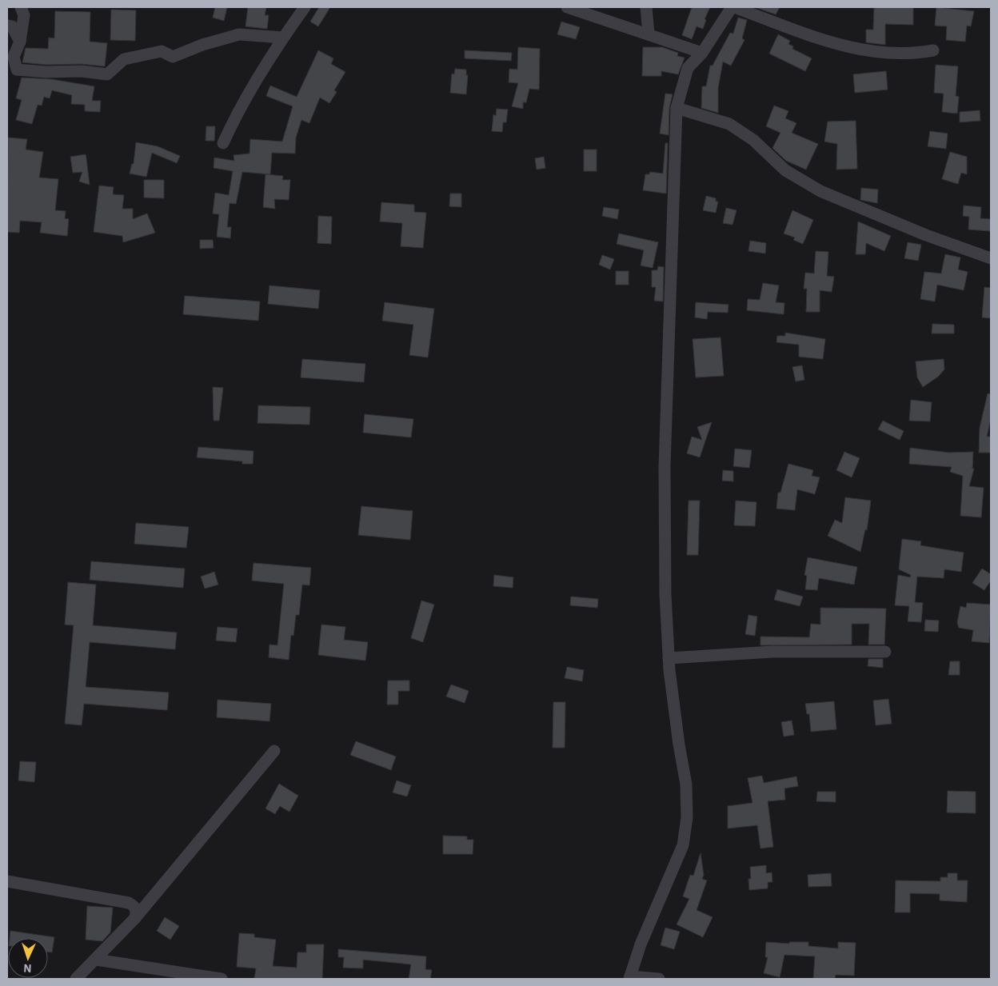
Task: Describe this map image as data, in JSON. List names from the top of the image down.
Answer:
{
  "north": "bottom"
}
